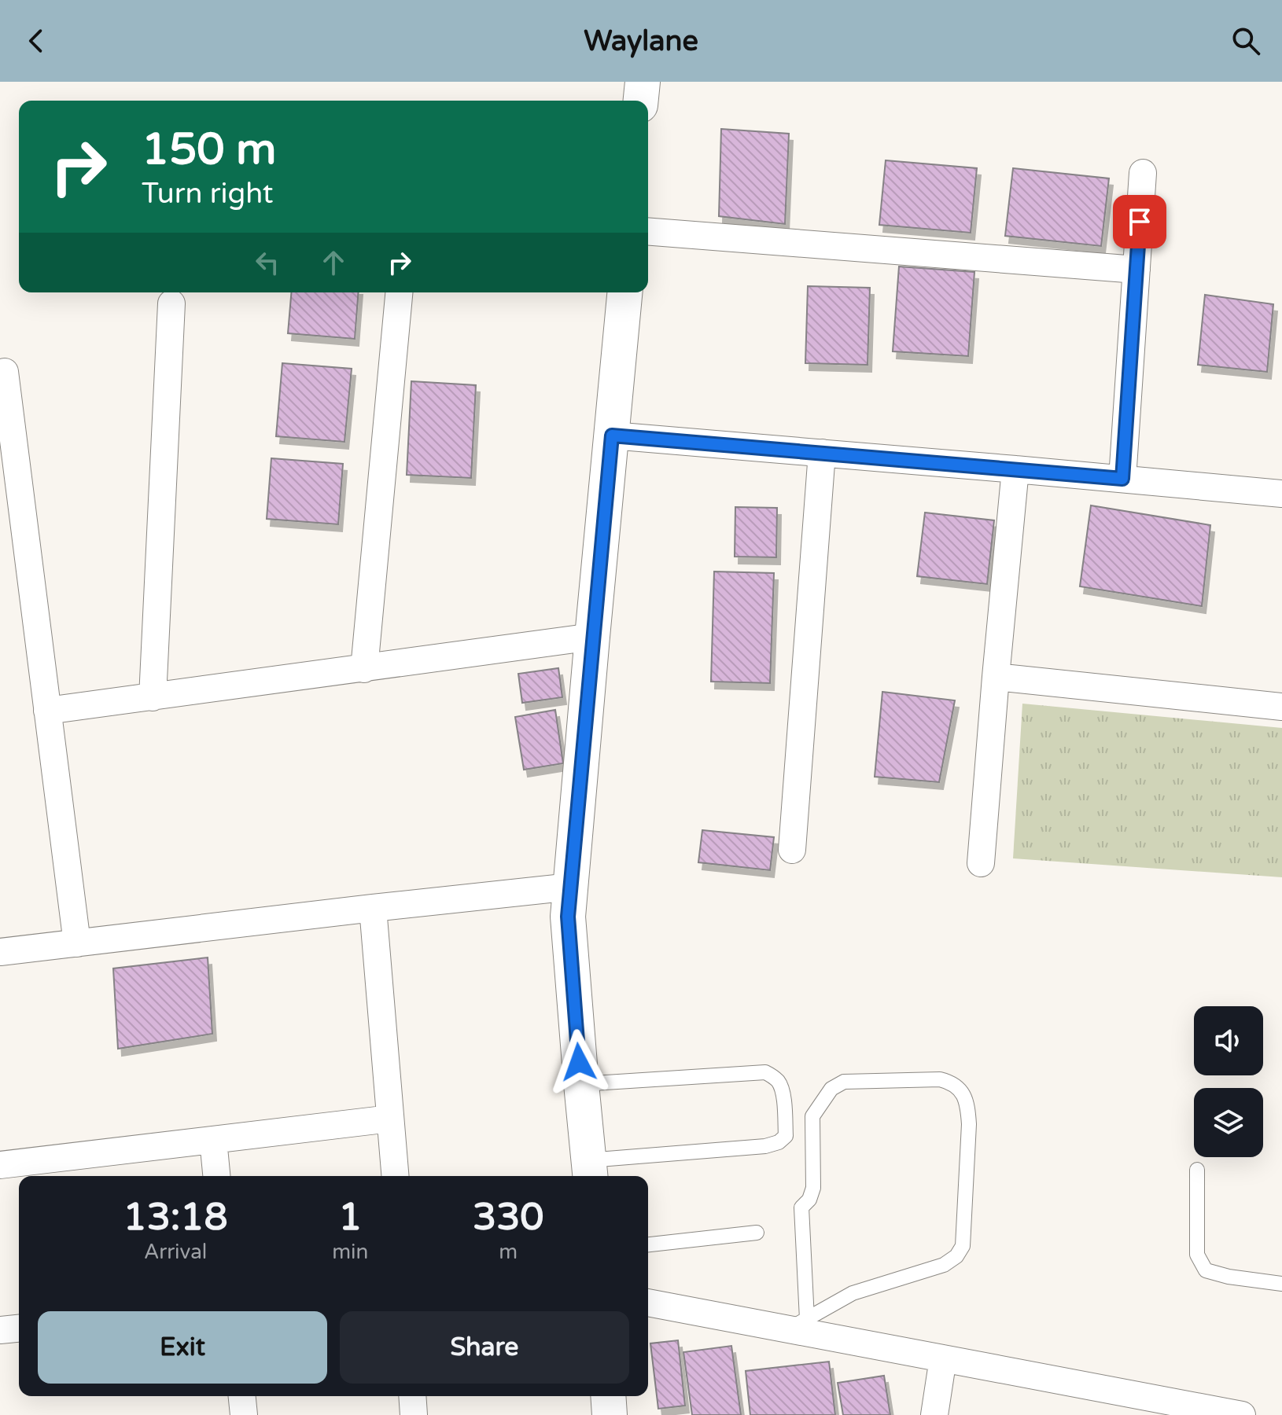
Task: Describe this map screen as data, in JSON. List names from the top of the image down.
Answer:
{
  "page": {
    "header": "Waylane",
    "turn": ["150 m", "Turn right"],
    "eta": [
      "13:18",
      "Arrival",
      "1",
      "min",
      "330",
      "m"
    ],
    "buttons": ["Exit", "Share"]
  }
}
